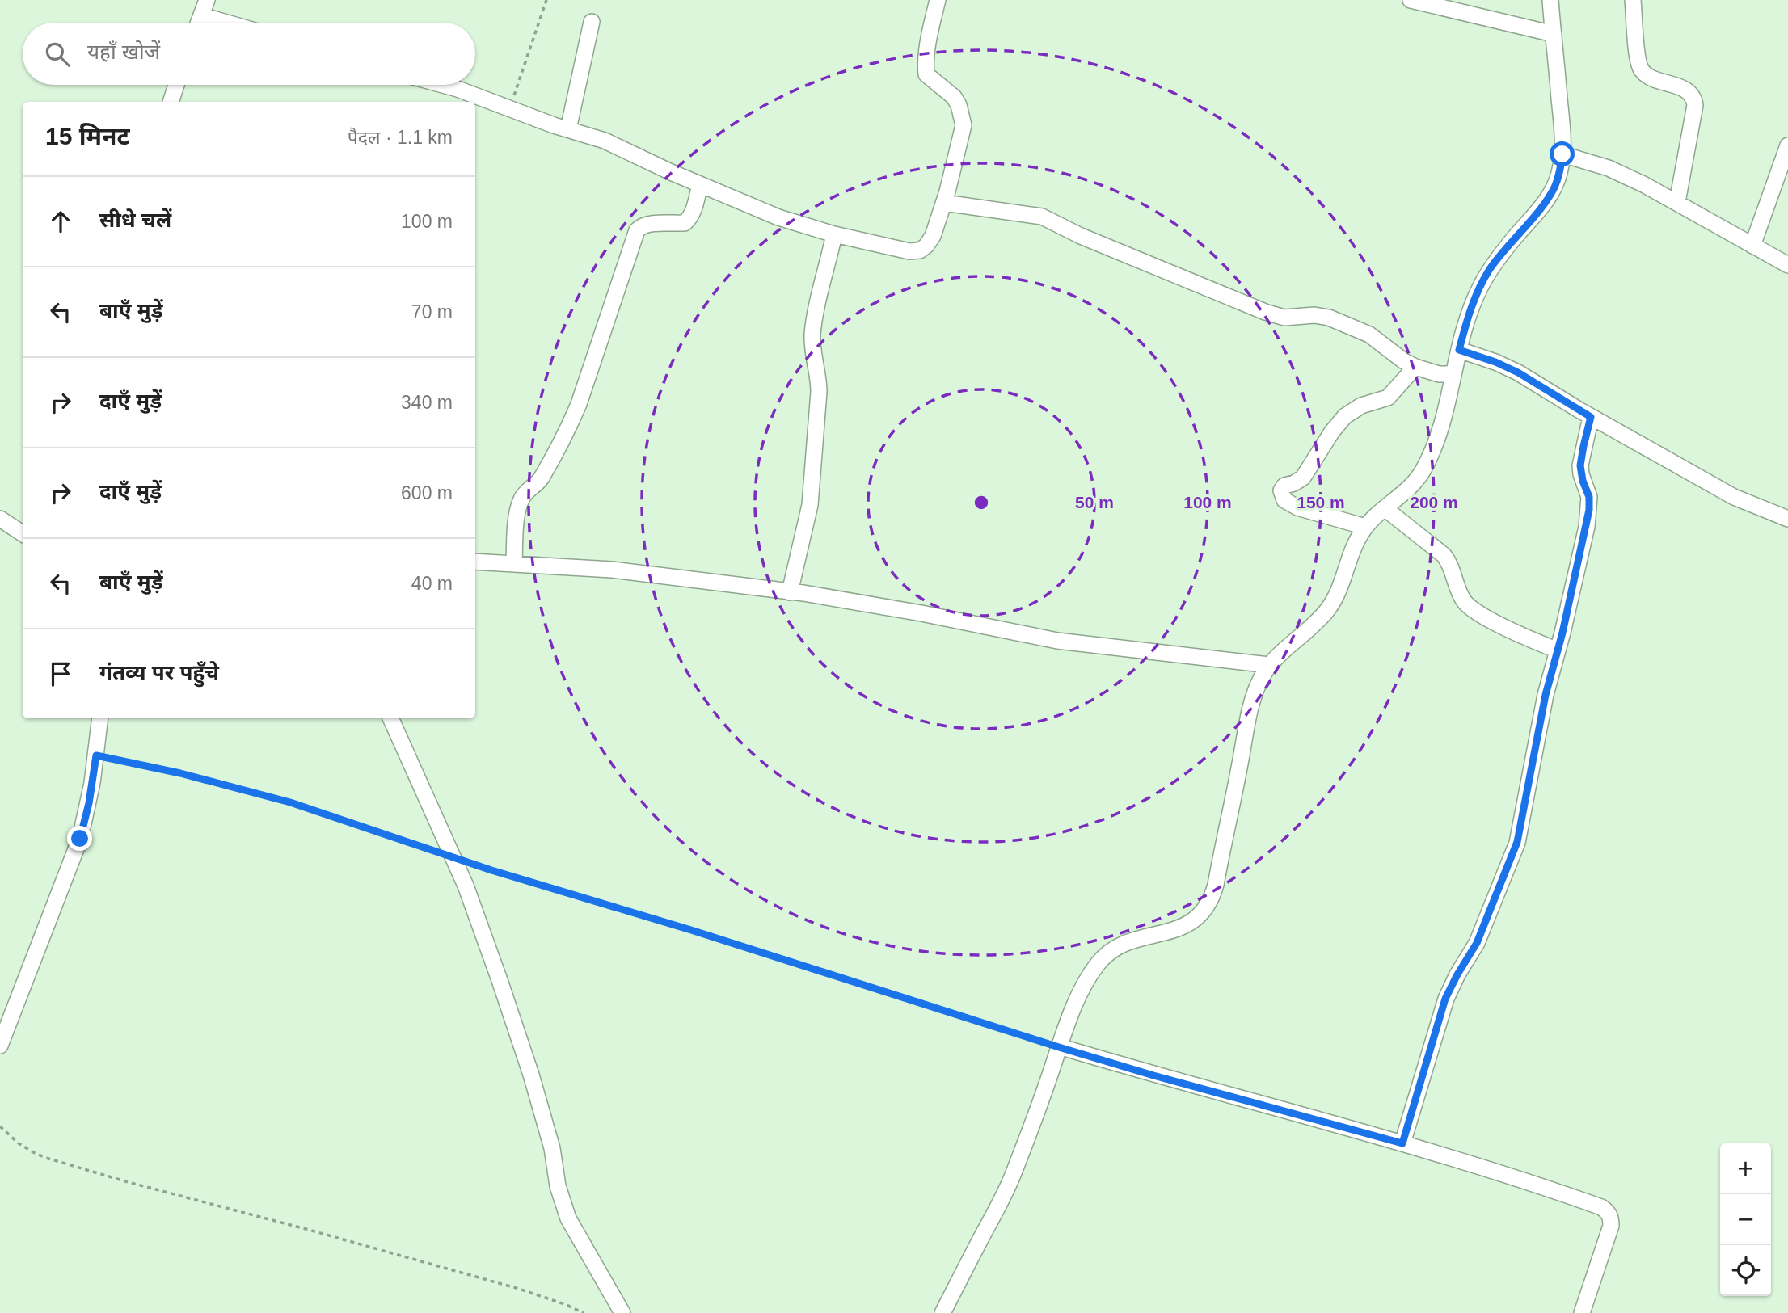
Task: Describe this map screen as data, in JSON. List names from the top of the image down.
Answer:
{
  "page": {
    "search": "यहाँ खोजें",
    "heading": ["15 मिनट", "पैदल · 1.1 km"],
    "list": [
      ["सीधे चलें", "100 m"],
      ["बाएँ मुड़ें", "70 m"],
      ["दाएँ मुड़ें", "340 m"],
      ["दाएँ मुड़ें", "600 m"],
      ["बाएँ मुड़ें", "40 m"],
      "गंतव्य पर पहुँचे"
    ],
    "map_buttons": ["+", "−"]
  },
  "rings": [
    "50 m",
    "100 m",
    "150 m",
    "200 m"
  ]
}
